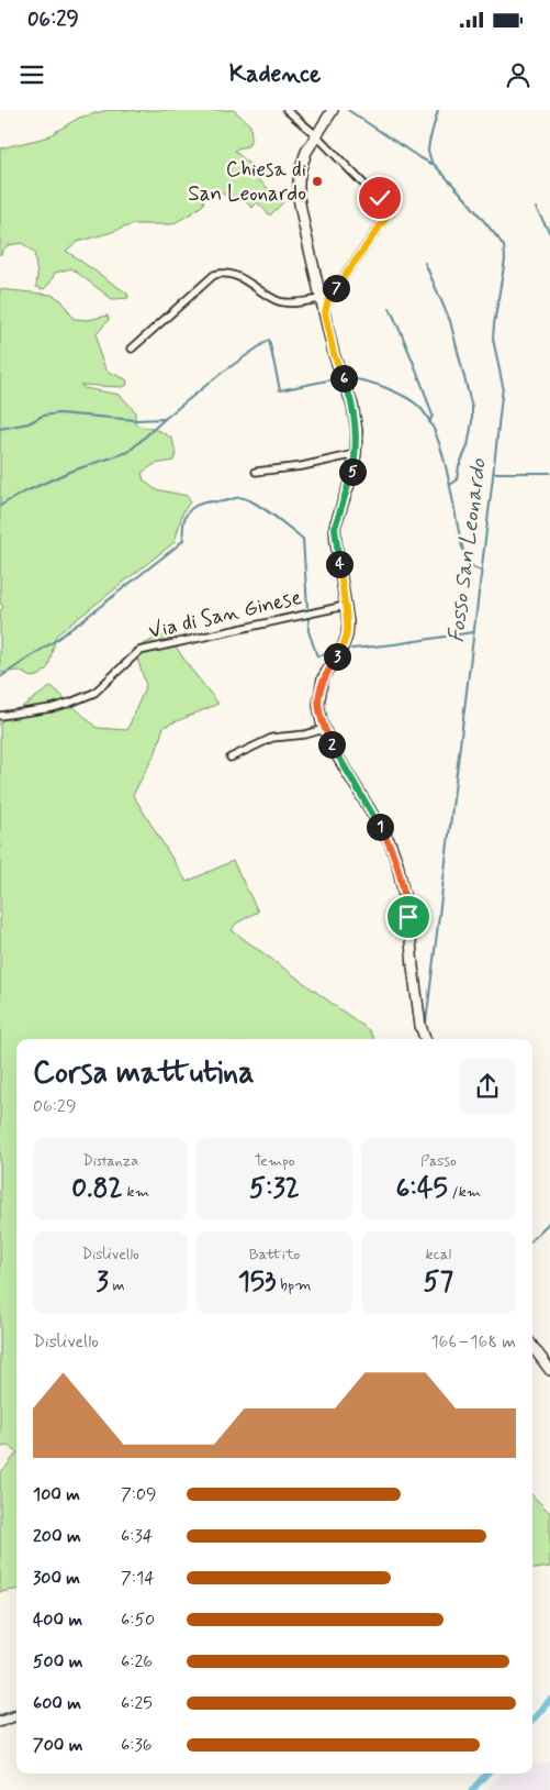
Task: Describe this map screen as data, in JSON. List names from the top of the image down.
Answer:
{
  "streets": {
    "street": ["Via di San Ginese"]
  },
  "water": ["Fosso San Leonardo"],
  "places": ["Chiesa di San Leonardo"],
  "page": {
    "status": "06:29",
    "header": "Kadence",
    "pins": [
      "7",
      "6",
      "5",
      "4",
      "3",
      "2",
      "1"
    ],
    "heading": ["Corsa mattutina", "06:29"],
    "stats": [
      ["Distanza", "0.82 km"],
      ["Tempo", "5:32"],
      ["Passo", "6:45 /km"],
      ["Dislivello", "3 m"],
      ["Battito", "153 bpm"],
      ["kcal", "57"]
    ],
    "chart": ["Dislivello", "166–168 m"],
    "list": [
      {
        "name": "100 m",
        "note": "7:09"
      },
      {
        "name": "200 m",
        "note": "6:34"
      },
      {
        "name": "300 m",
        "note": "7:14"
      },
      {
        "name": "400 m",
        "note": "6:50"
      },
      {
        "name": "500 m",
        "note": "6:26"
      },
      {
        "name": "600 m",
        "note": "6:25"
      },
      {
        "name": "700 m",
        "note": "6:36"
      }
    ]
  }
}
